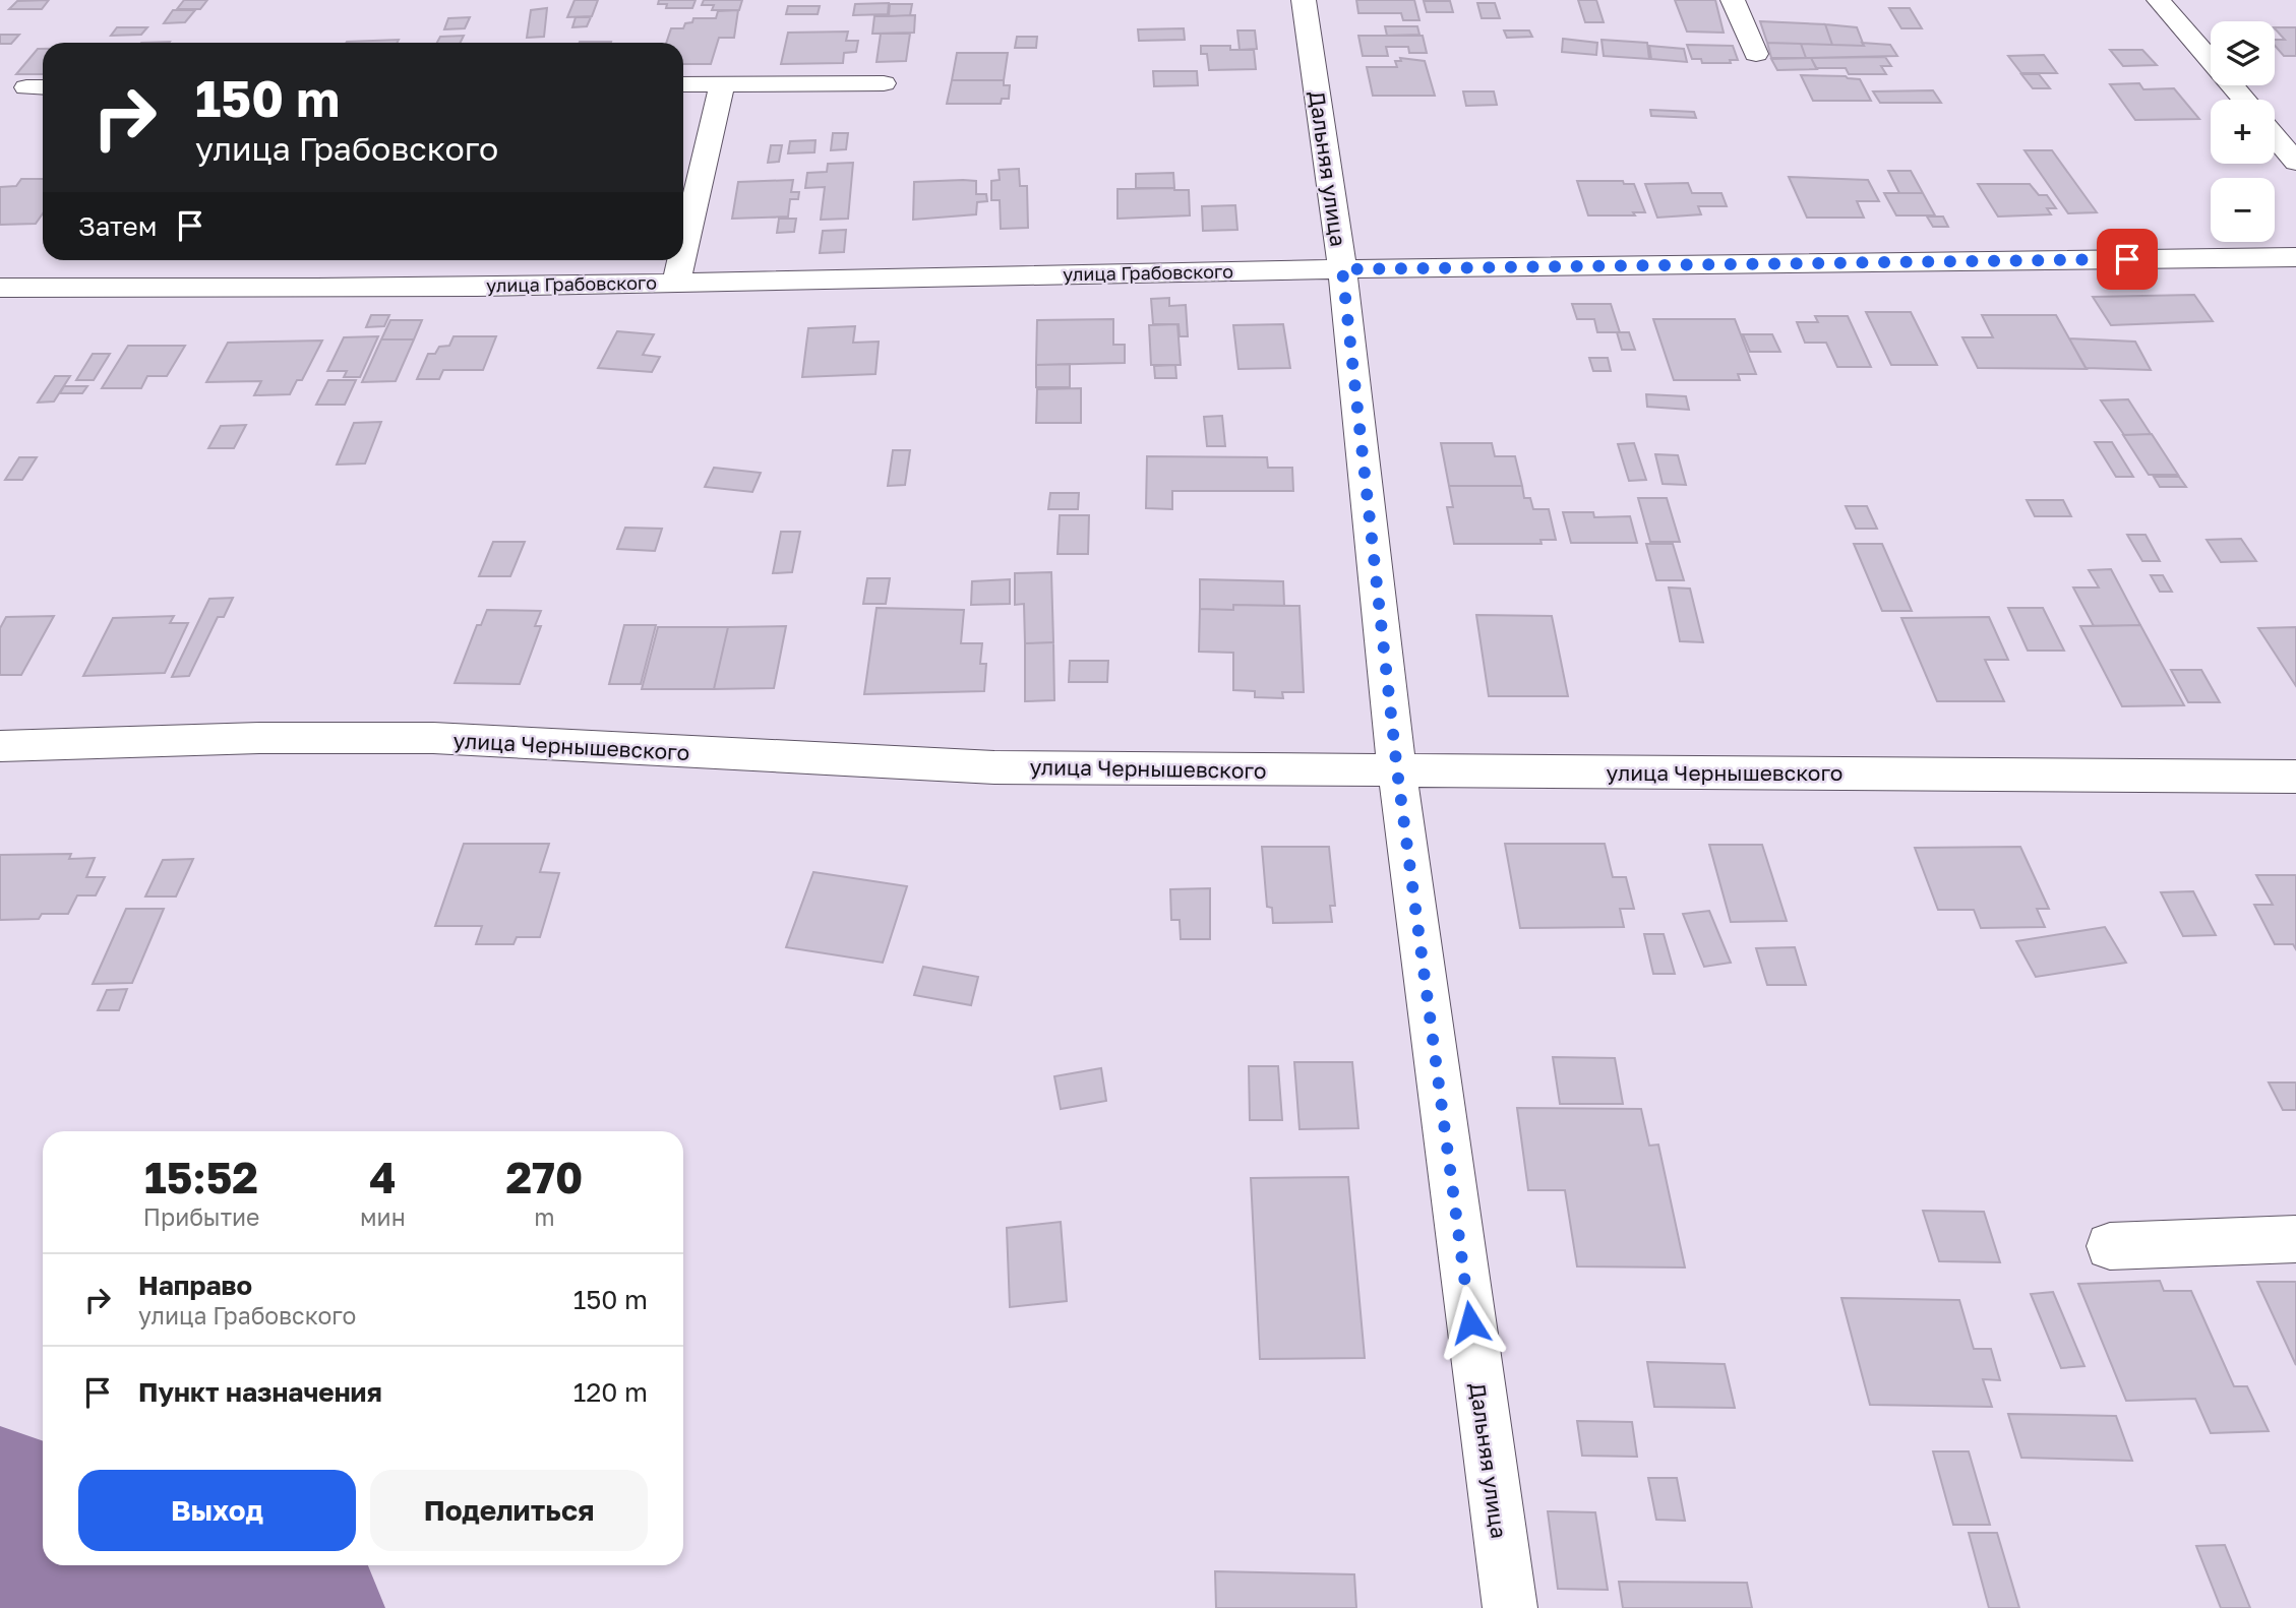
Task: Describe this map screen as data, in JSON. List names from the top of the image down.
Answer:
{
  "streets": {
    "street": ["Дальняя улица", "улица Грабовского", "улица Чернышевского"]
  },
  "crossings": [
    ["Дальняя улица", "улица Грабовского"],
    ["Дальняя улица", "улица Чернышевского"]
  ],
  "page": {
    "map_buttons": ["+", "−"],
    "turn": ["150 m", "улица Грабовского"],
    "then": "Затем",
    "eta": [
      "15:52",
      "Прибытие",
      "4",
      "мин",
      "270",
      "m"
    ],
    "list": [
      {
        "name": "Направо",
        "note": "улица Грабовского",
        "value": "150 m"
      },
      {
        "name": "Пункт назначения",
        "value": "120 m"
      }
    ],
    "buttons": ["Выход", "Поделиться"]
  }
}
